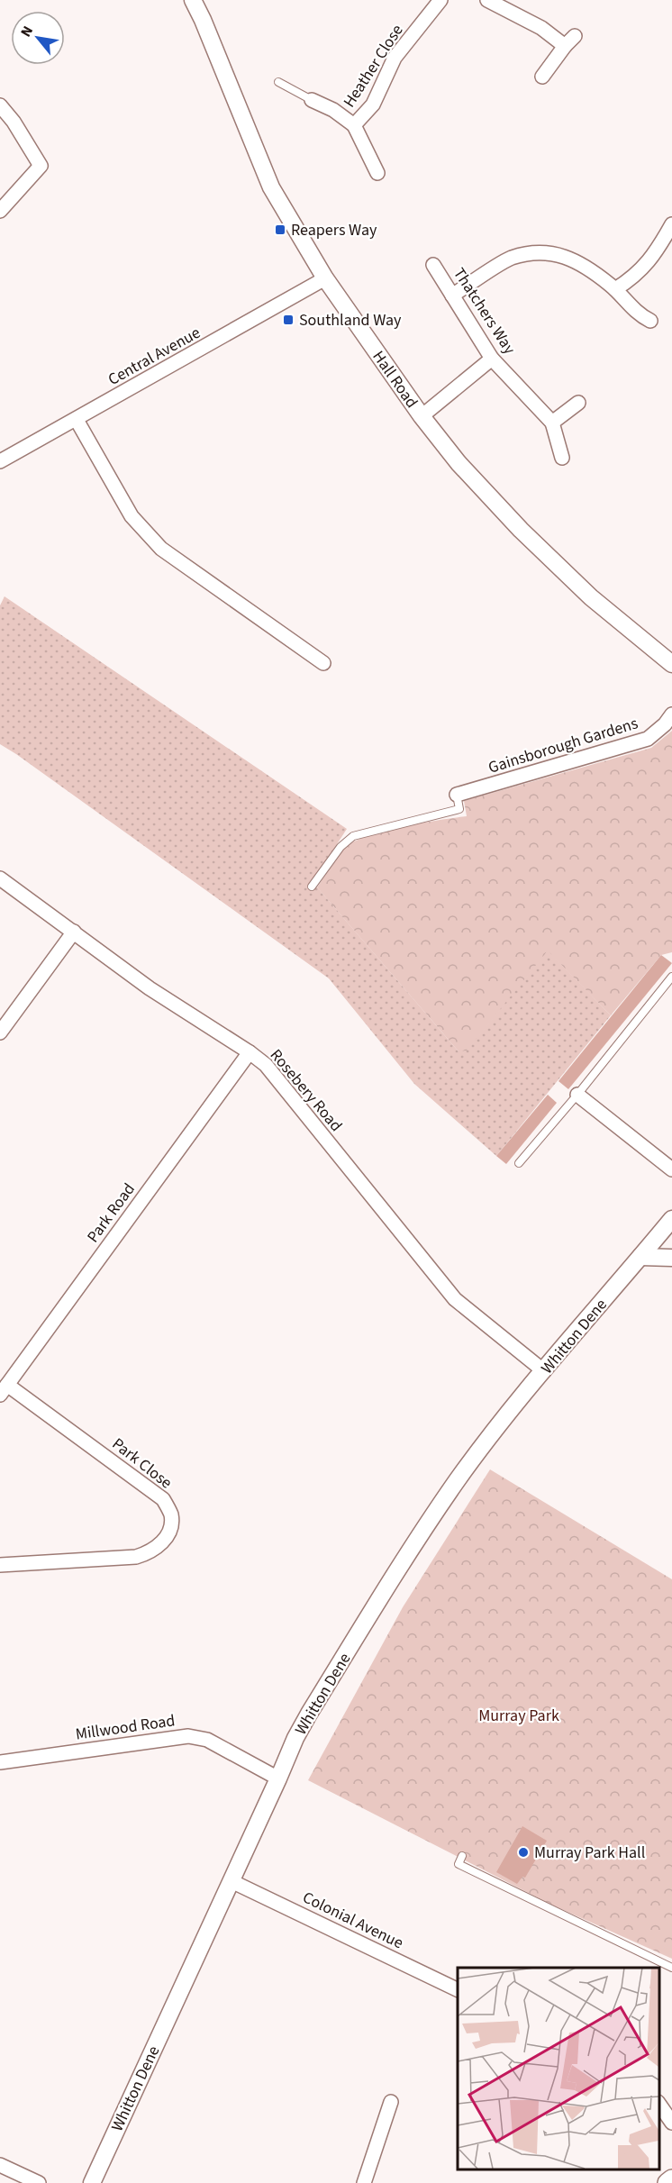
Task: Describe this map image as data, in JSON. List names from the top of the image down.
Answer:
{
  "streets": {
    "street": [
      "Heather Close",
      "Thatchers Way",
      "Central Avenue",
      "Hall Road",
      "Gainsborough Gardens",
      "Rosebery Road",
      "Park Road",
      "Whitton Dene",
      "Park Close",
      "Millwood Road",
      "Colonial Avenue"
    ]
  },
  "crossings": [
    ["Central Avenue", "Hall Road"],
    ["Rosebery Road", "Park Road"],
    ["Rosebery Road", "Whitton Dene"],
    ["Park Road", "Park Close"],
    ["Whitton Dene", "Millwood Road"],
    ["Whitton Dene", "Colonial Avenue"]
  ],
  "parks": ["Murray Park"],
  "places": {
    "transit": ["Reapers Way", "Southland Way"],
    "other": ["Murray Park Hall"]
  },
  "north": "top left"
}
